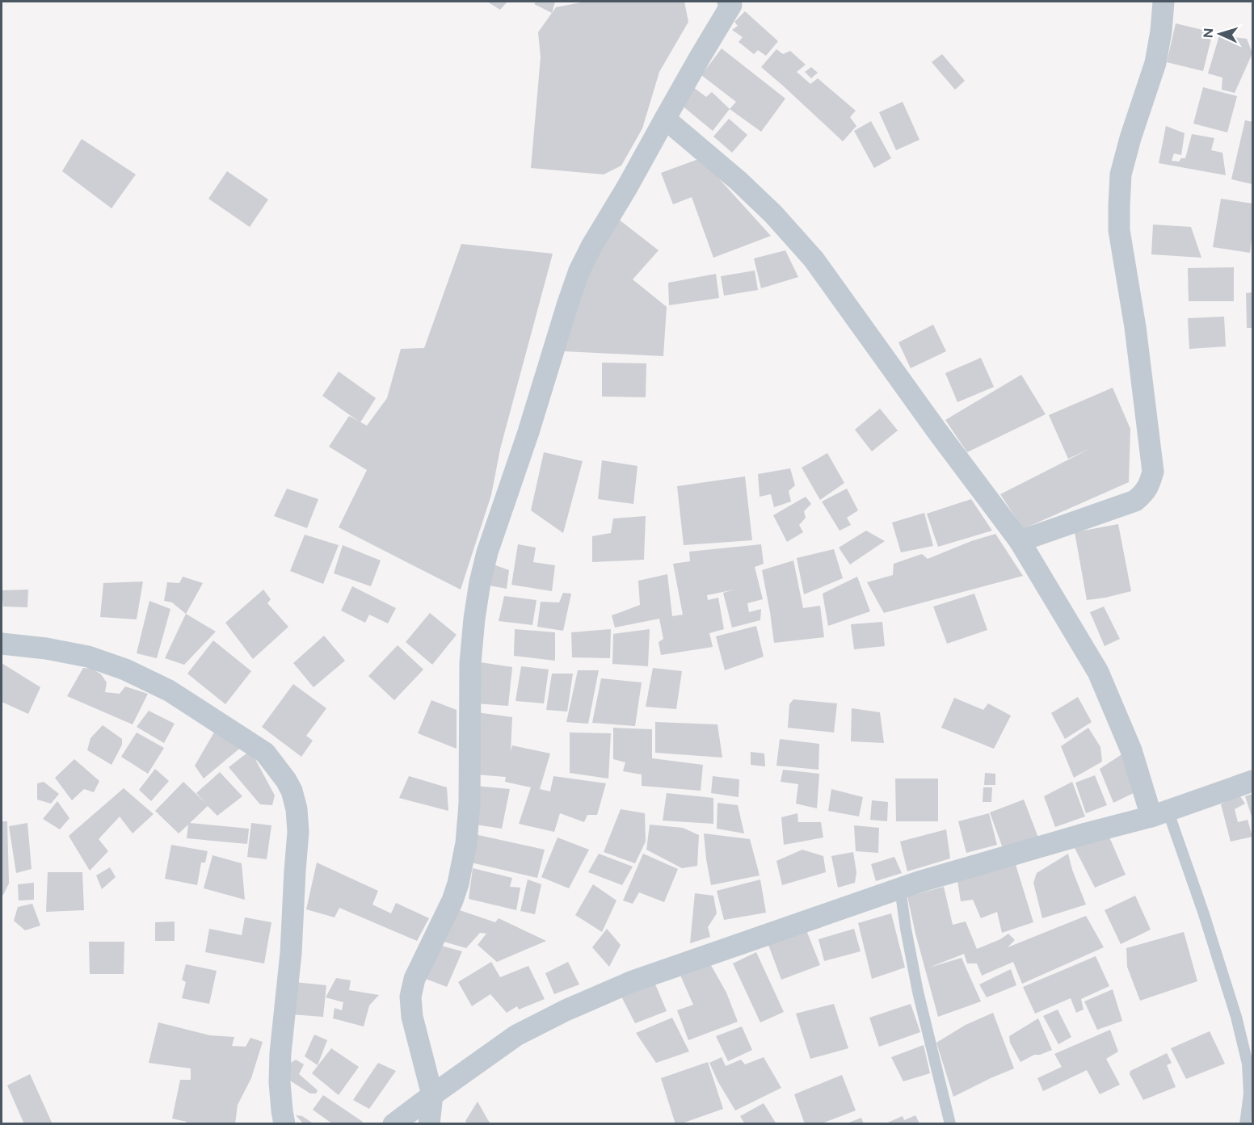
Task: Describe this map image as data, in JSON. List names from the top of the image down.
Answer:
{
  "north": "left"
}
